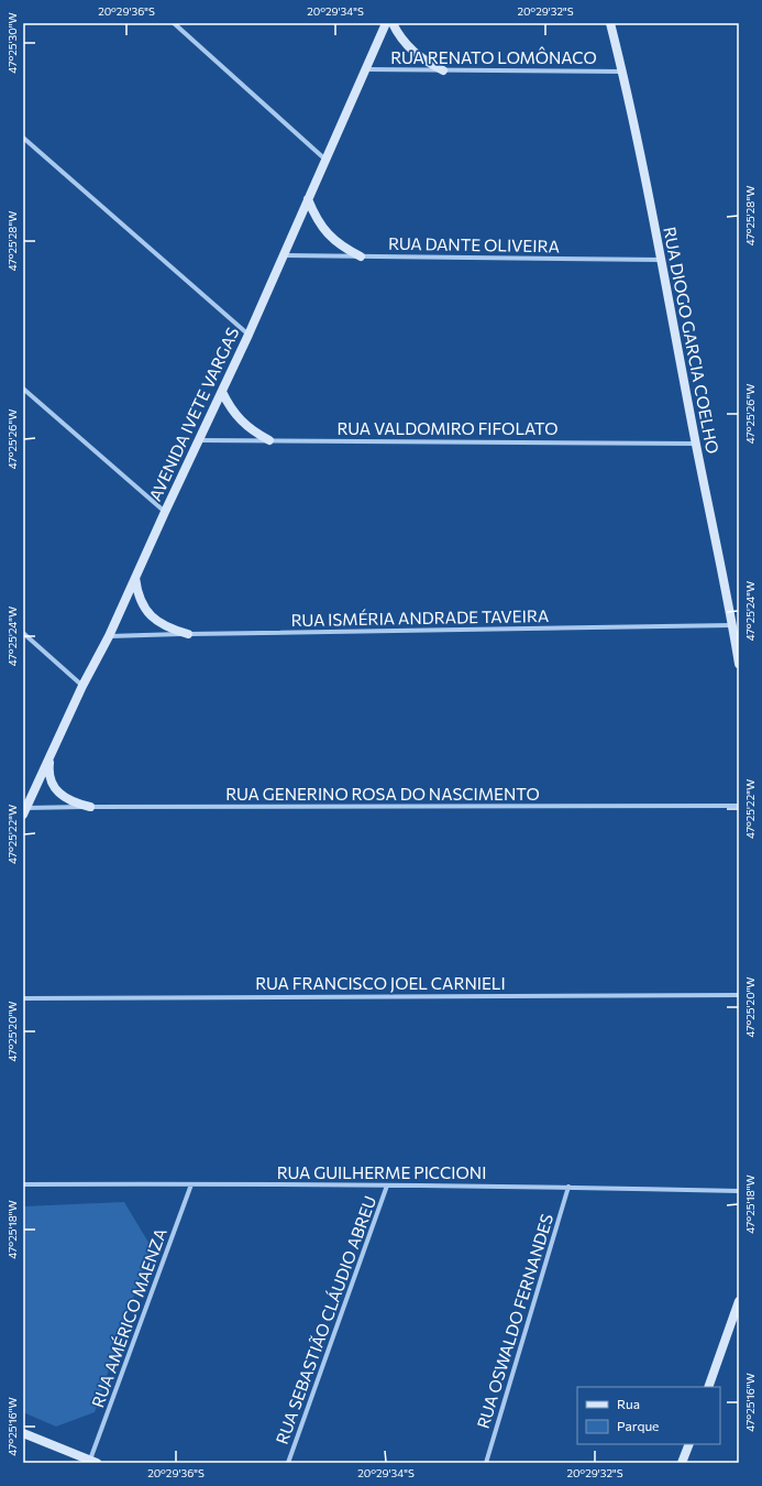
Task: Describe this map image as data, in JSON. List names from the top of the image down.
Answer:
{
  "streets": {
    "street": [
      "RUA RENATO LOMÔNACO",
      "RUA DANTE OLIVEIRA",
      "RUA DIOGO GARCIA COELHO",
      "AVENIDA IVETE VARGAS",
      "RUA VALDOMIRO FIFOLATO",
      "RUA ISMÉRIA ANDRADE TAVEIRA",
      "RUA GENERINO ROSA DO NASCIMENTO",
      "RUA FRANCISCO JOEL CARNIELI",
      "RUA GUILHERME PICCIONI",
      "RUA AMÉRICO MAENZA",
      "RUA SEBASTIÃO CLÁUDIO ABREU",
      "RUA OSWALDO FERNANDES"
    ]
  },
  "crossings": [
    ["RUA RENATO LOMÔNACO", "RUA DIOGO GARCIA COELHO"],
    ["RUA RENATO LOMÔNACO", "AVENIDA IVETE VARGAS"],
    ["RUA DANTE OLIVEIRA", "RUA DIOGO GARCIA COELHO"],
    ["RUA DANTE OLIVEIRA", "AVENIDA IVETE VARGAS"],
    ["RUA DIOGO GARCIA COELHO", "RUA VALDOMIRO FIFOLATO"],
    ["RUA DIOGO GARCIA COELHO", "RUA ISMÉRIA ANDRADE TAVEIRA"],
    ["AVENIDA IVETE VARGAS", "RUA VALDOMIRO FIFOLATO"],
    ["AVENIDA IVETE VARGAS", "RUA ISMÉRIA ANDRADE TAVEIRA"],
    ["AVENIDA IVETE VARGAS", "RUA GENERINO ROSA DO NASCIMENTO"],
    ["RUA GUILHERME PICCIONI", "RUA AMÉRICO MAENZA"],
    ["RUA GUILHERME PICCIONI", "RUA SEBASTIÃO CLÁUDIO ABREU"],
    ["RUA GUILHERME PICCIONI", "RUA OSWALDO FERNANDES"]
  ],
  "legend": ["Rua", "Parque"],
  "coordinates": [
    "20°29'36\"S",
    "20°29'34\"S",
    "20°29'32\"S",
    "47°25'30\"W",
    "47°25'28\"W",
    "47°25'26\"W",
    "47°25'24\"W",
    "47°25'22\"W",
    "47°25'20\"W",
    "47°25'18\"W",
    "47°25'16\"W"
  ]
}
